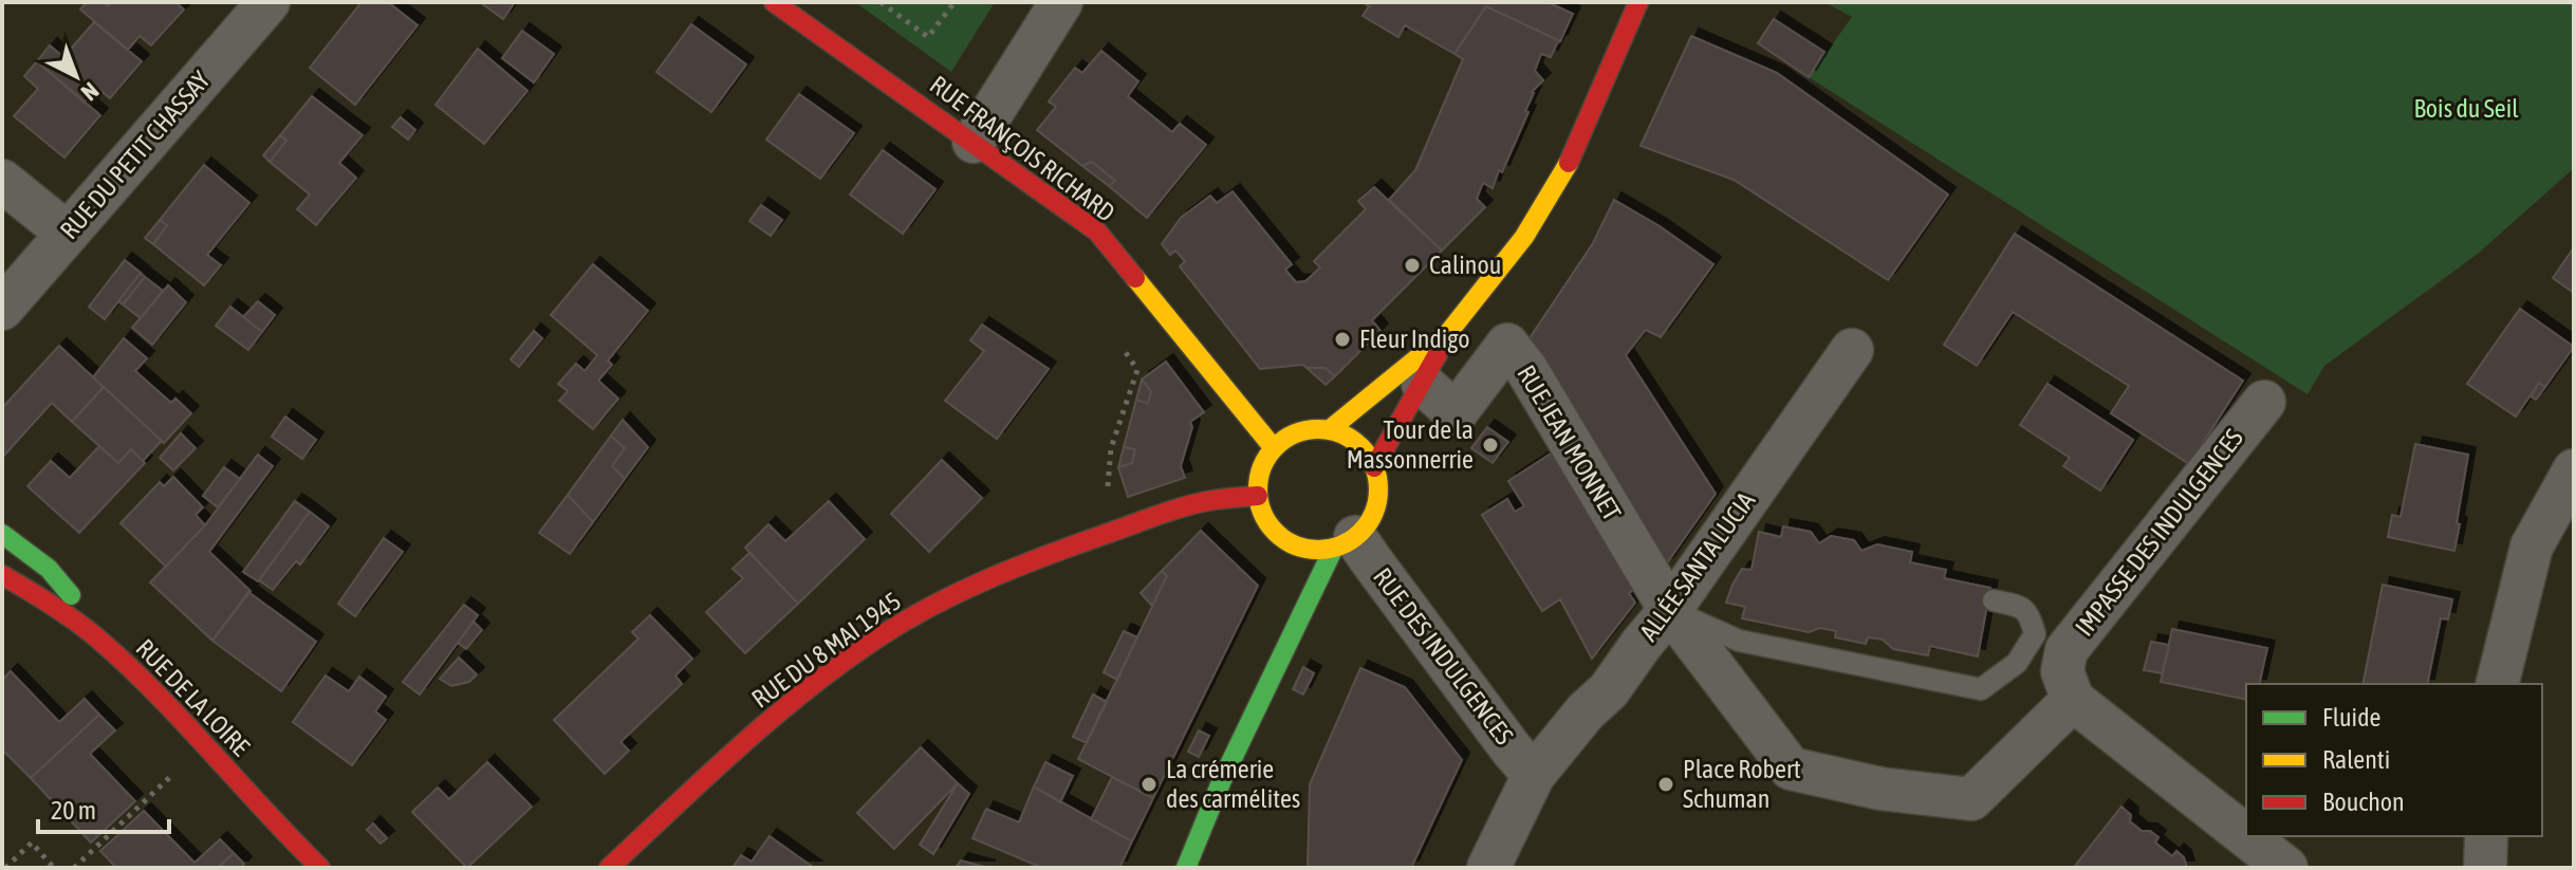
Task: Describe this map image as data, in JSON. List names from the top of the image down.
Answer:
{
  "streets": {
    "street": [
      "RUE FRANÇOIS RICHARD",
      "RUE DU PETIT CHASSAY",
      "RUE JEAN MONNET",
      "IMPASSE DES INDULGENCES",
      "ALLÉE SANTA LUCIA",
      "RUE DU 8 MAI 1945",
      "RUE DES INDULGENCES",
      "RUE DE LA LOIRE"
    ]
  },
  "crossings": [
    ["RUE FRANÇOIS RICHARD", "RUE DU 8 MAI 1945"],
    ["RUE FRANÇOIS RICHARD", "RUE DES INDULGENCES"],
    ["RUE JEAN MONNET", "ALLÉE SANTA LUCIA"],
    ["ALLÉE SANTA LUCIA", "RUE DES INDULGENCES"],
    ["RUE DU 8 MAI 1945", "RUE DES INDULGENCES"]
  ],
  "parks": ["Bois du Seil"],
  "places": [
    "Calinou",
    "Fleur Indigo",
    "Tour de la Massonnerrie",
    "La crémerie des carmélites",
    "Place Robert Schuman"
  ],
  "legend": ["Fluide", "Ralenti", "Bouchon"],
  "scale_bar": "20 m",
  "north": "bottom right"
}
